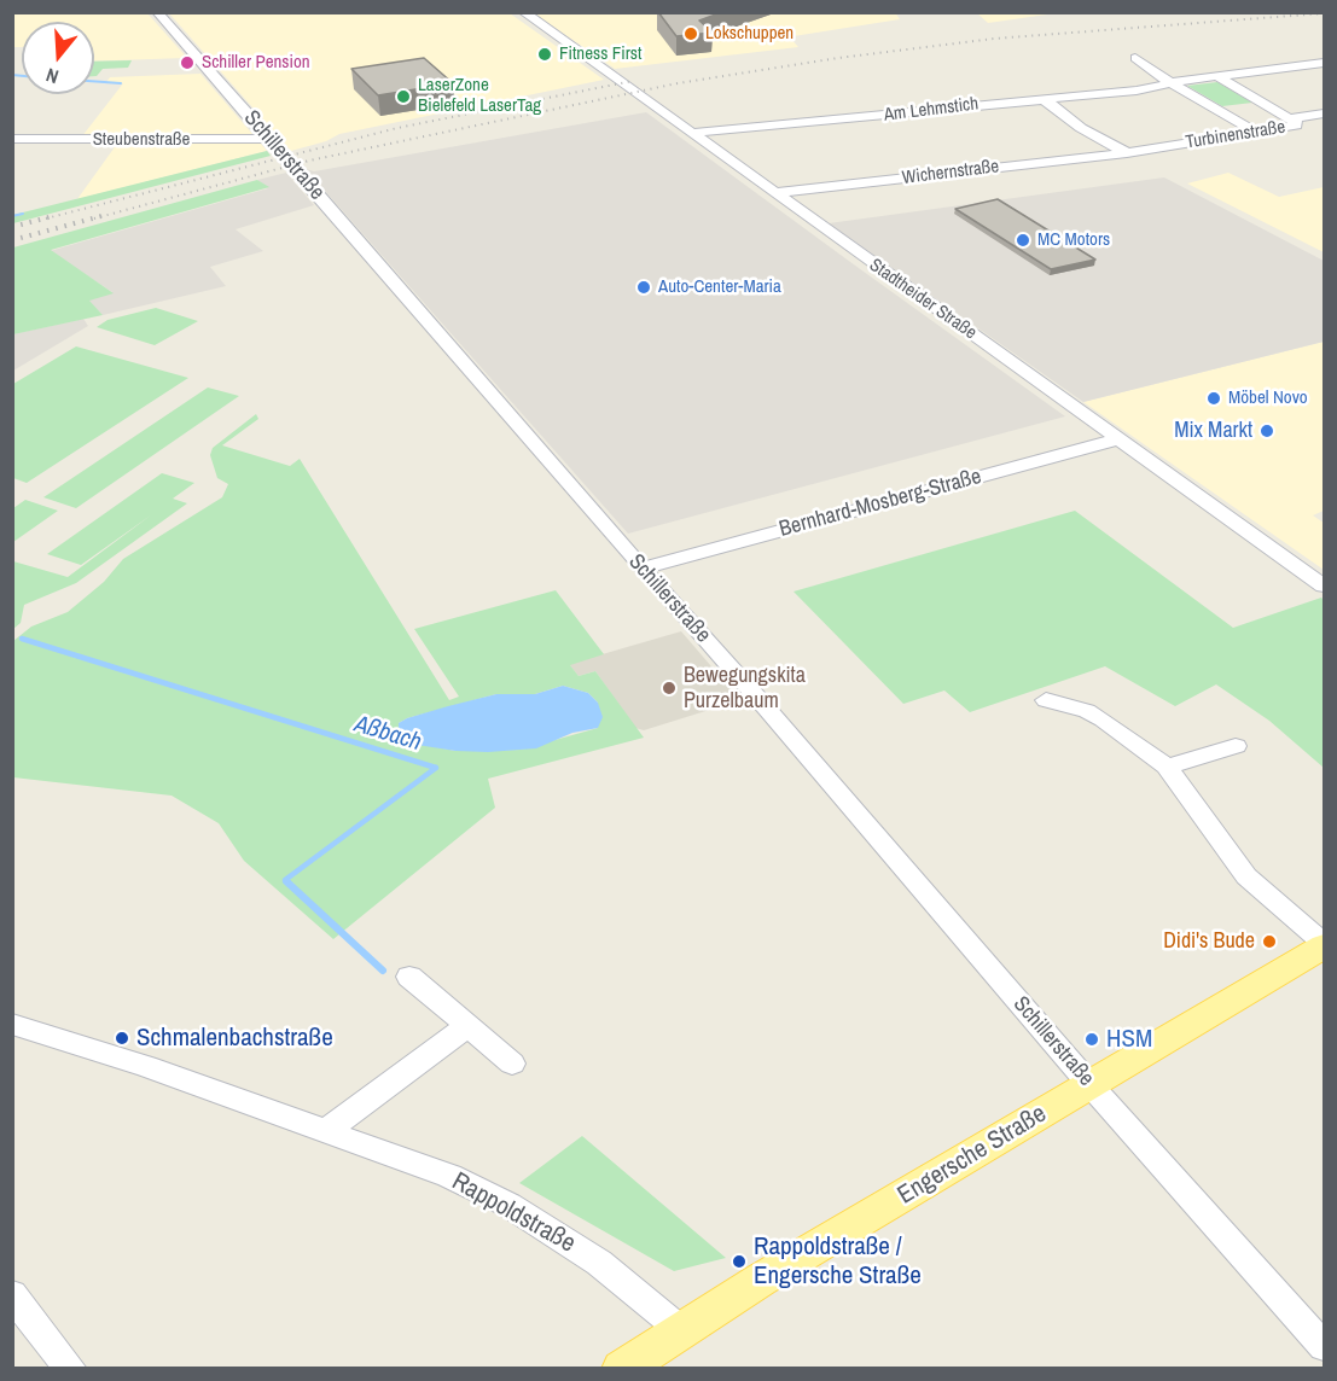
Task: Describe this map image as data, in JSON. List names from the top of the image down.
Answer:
{
  "streets": {
    "main road": ["Engersche Straße"],
    "street": [
      "Am Lehmstich",
      "Turbinenstraße",
      "Steubenstraße",
      "Schillerstraße",
      "Wichernstraße",
      "Stadtheider Straße",
      "Bernhard-Mosberg-Straße",
      "Rappoldstraße"
    ]
  },
  "crossings": [
    ["Am Lehmstich", "Stadtheider Straße"],
    ["Turbinenstraße", "Wichernstraße"],
    ["Steubenstraße", "Schillerstraße"],
    ["Schillerstraße", "Bernhard-Mosberg-Straße"],
    ["Schillerstraße", "Engersche Straße"],
    ["Wichernstraße", "Stadtheider Straße"],
    ["Stadtheider Straße", "Bernhard-Mosberg-Straße"],
    ["Engersche Straße", "Rappoldstraße"]
  ],
  "water": ["Aßbach"],
  "places": [
    "Lokschuppen",
    "Fitness First",
    "Schiller Pension",
    "LaserZone Bielefeld LaserTag",
    "MC Motors",
    "Auto-Center-Maria",
    "Möbel Novo",
    "Mix Markt",
    "Bewegungskita Purzelbaum",
    "Didi's Bude",
    "Schmalenbachstraße",
    "HSM",
    "Rappoldstraße / Engersche Straße"
  ],
  "north": "bottom"
}
